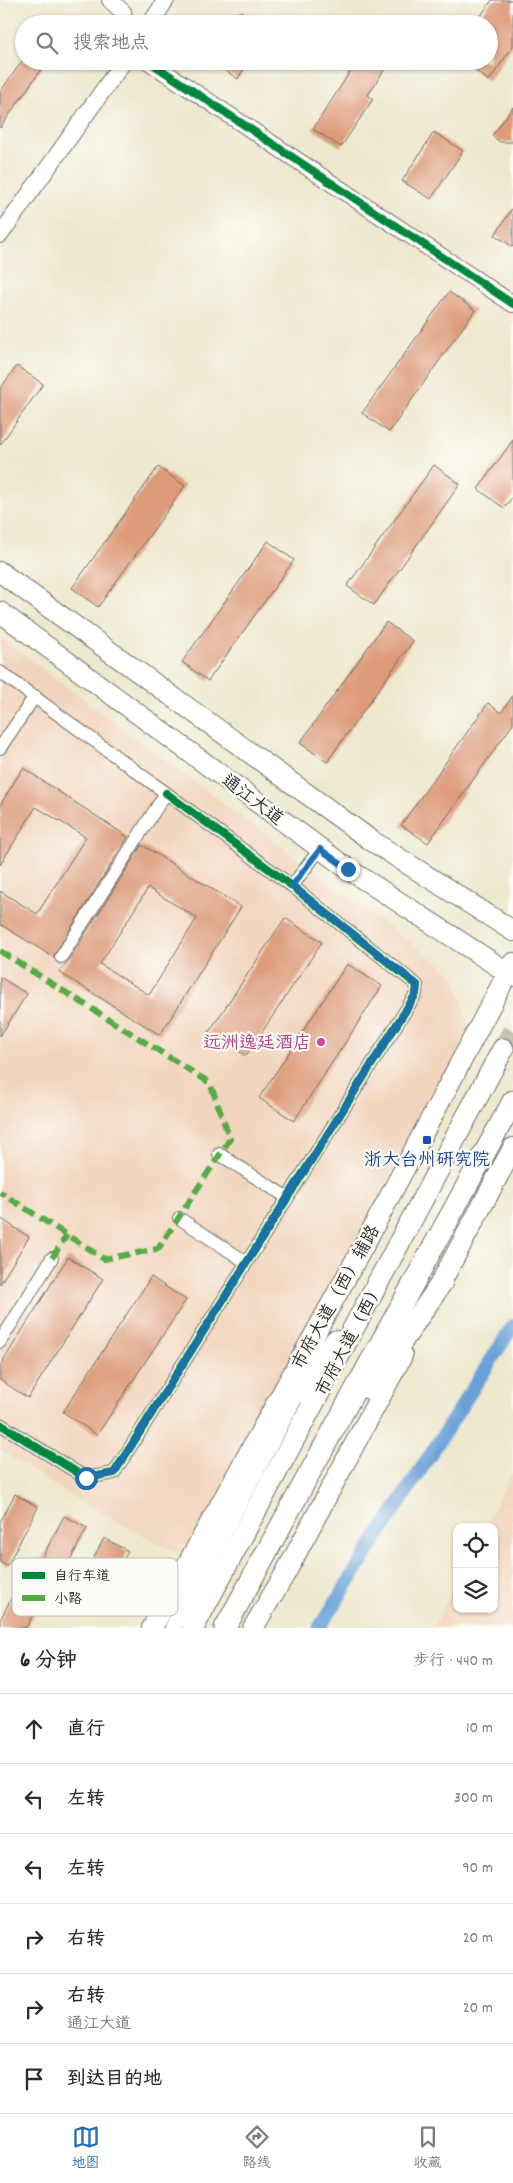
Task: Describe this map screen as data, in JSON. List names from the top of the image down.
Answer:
{
  "streets": {
    "highway": ["市府大道（西）"],
    "main road": ["通江大道", "市府大道（西）辅路"]
  },
  "crossings": [
    ["通江大道", "市府大道（西）辅路"]
  ],
  "places": {
    "other": ["远洲逸廷酒店"],
    "transit": ["浙大台州研究院"]
  },
  "legend": ["自行车道", "小路"],
  "page": {
    "search": "搜索地点",
    "heading": ["6 分钟", "步行 · 440 m"],
    "list": [
      ["直行", "10 m"],
      ["左转", "300 m"],
      ["左转", "90 m"],
      ["右转", "20 m"],
      ["右转", "通江大道", "20 m"],
      "到达目的地"
    ],
    "nav": ["地图", "路线", "收藏"]
  }
}
